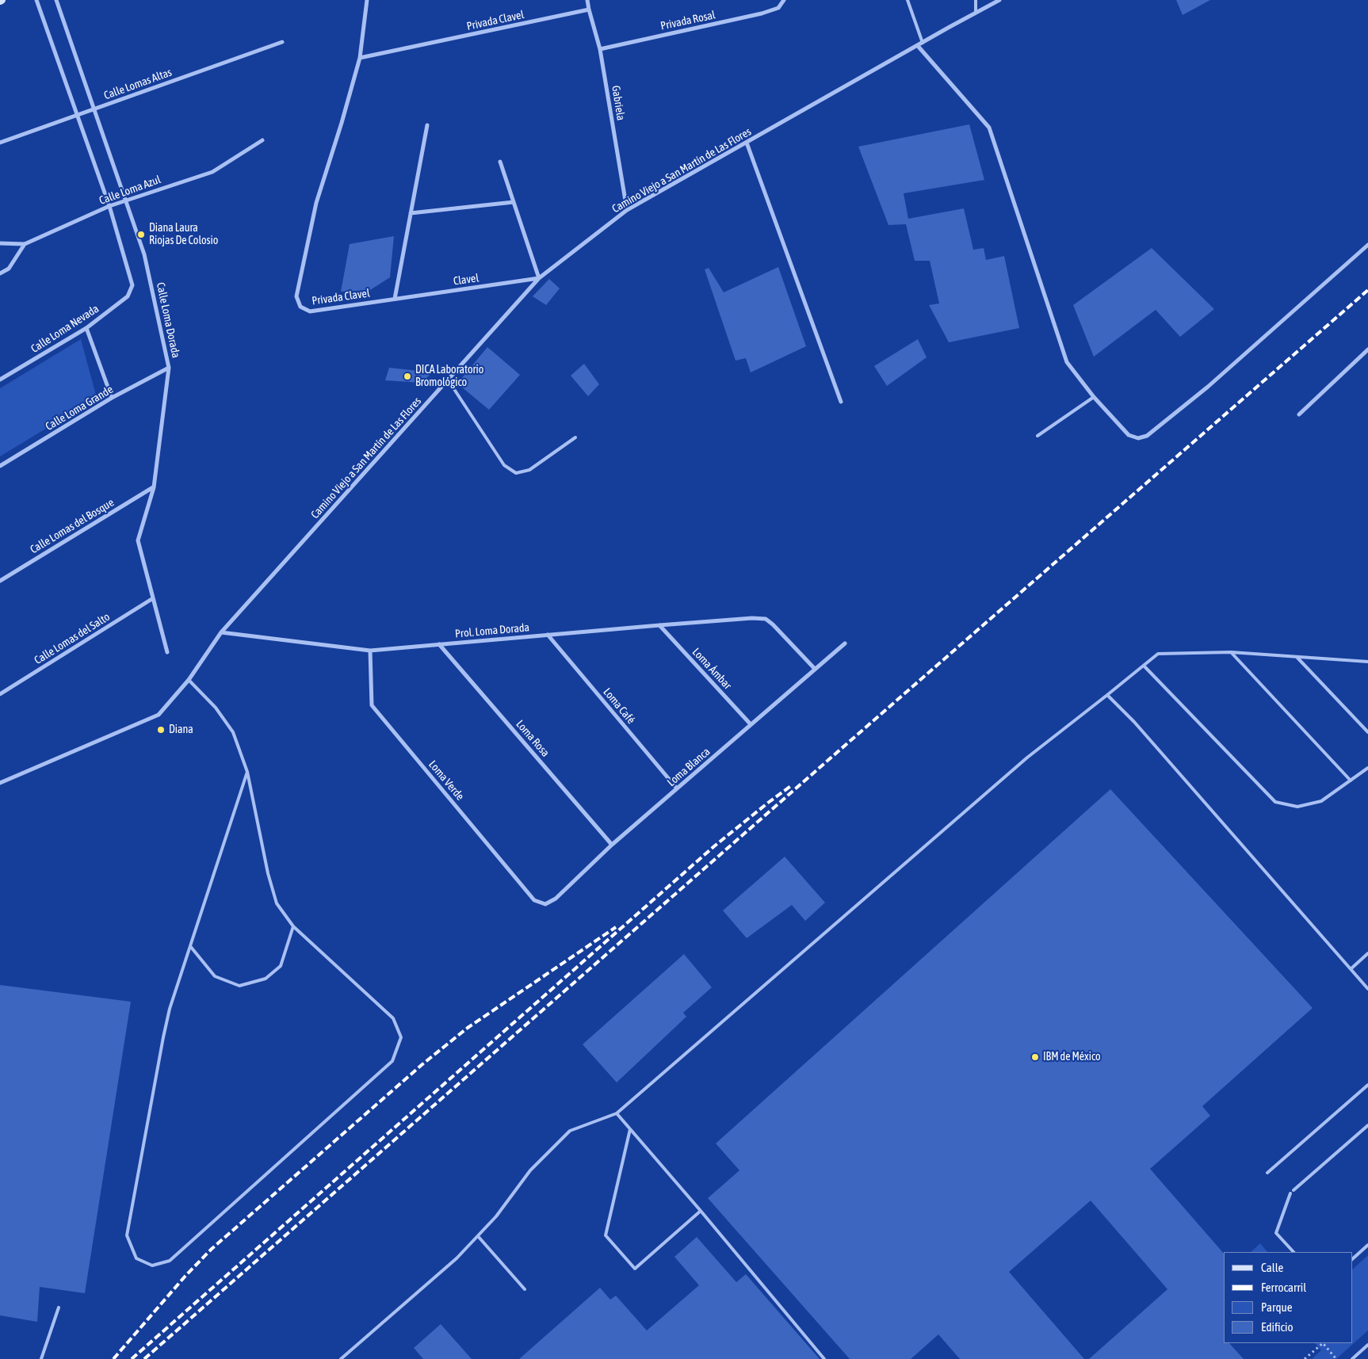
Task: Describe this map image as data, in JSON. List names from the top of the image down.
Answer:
{
  "streets": {
    "street": [
      "Privada Clavel",
      "Privada Rosal",
      "Calle Lomas Altas",
      "Gabriela",
      "Camino Viejo a San Martín de Las Flores",
      "Calle Loma Azul",
      "Clavel",
      "Calle Loma Dorada",
      "Calle Loma Nevada",
      "Calle Loma Grande",
      "Calle Lomas del Bosque",
      "Prol. Loma Dorada",
      "Calle Lomas del Salto",
      "Loma Ámbar",
      "Loma Café",
      "Loma Rosa",
      "Loma Blanca",
      "Loma Verde"
    ]
  },
  "crossings": [
    ["Privada Clavel", "Gabriela"],
    ["Privada Clavel", "Clavel"],
    ["Privada Rosal", "Gabriela"],
    ["Calle Lomas Altas", "Calle Loma Dorada"],
    ["Gabriela", "Camino Viejo a San Martín de Las Flores"],
    ["Camino Viejo a San Martín de Las Flores", "Clavel"],
    ["Camino Viejo a San Martín de Las Flores", "Prol. Loma Dorada"],
    ["Calle Loma Azul", "Calle Loma Dorada"],
    ["Calle Loma Azul", "Calle Loma Nevada"],
    ["Calle Loma Dorada", "Calle Loma Grande"],
    ["Calle Loma Dorada", "Calle Lomas del Bosque"],
    ["Calle Loma Dorada", "Calle Lomas del Salto"],
    ["Prol. Loma Dorada", "Loma Ámbar"],
    ["Prol. Loma Dorada", "Loma Café"],
    ["Prol. Loma Dorada", "Loma Rosa"],
    ["Prol. Loma Dorada", "Loma Blanca"],
    ["Prol. Loma Dorada", "Loma Verde"],
    ["Loma Ámbar", "Loma Blanca"],
    ["Loma Café", "Loma Blanca"],
    ["Loma Rosa", "Loma Blanca"],
    ["Loma Blanca", "Loma Verde"]
  ],
  "places": [
    "Diana Laura Riojas De Colosio",
    "DICA Laboratorio Bromológico",
    "Diana",
    "IBM de México"
  ],
  "legend": [
    "Calle",
    "Ferrocarril",
    "Parque",
    "Edificio"
  ]
}
